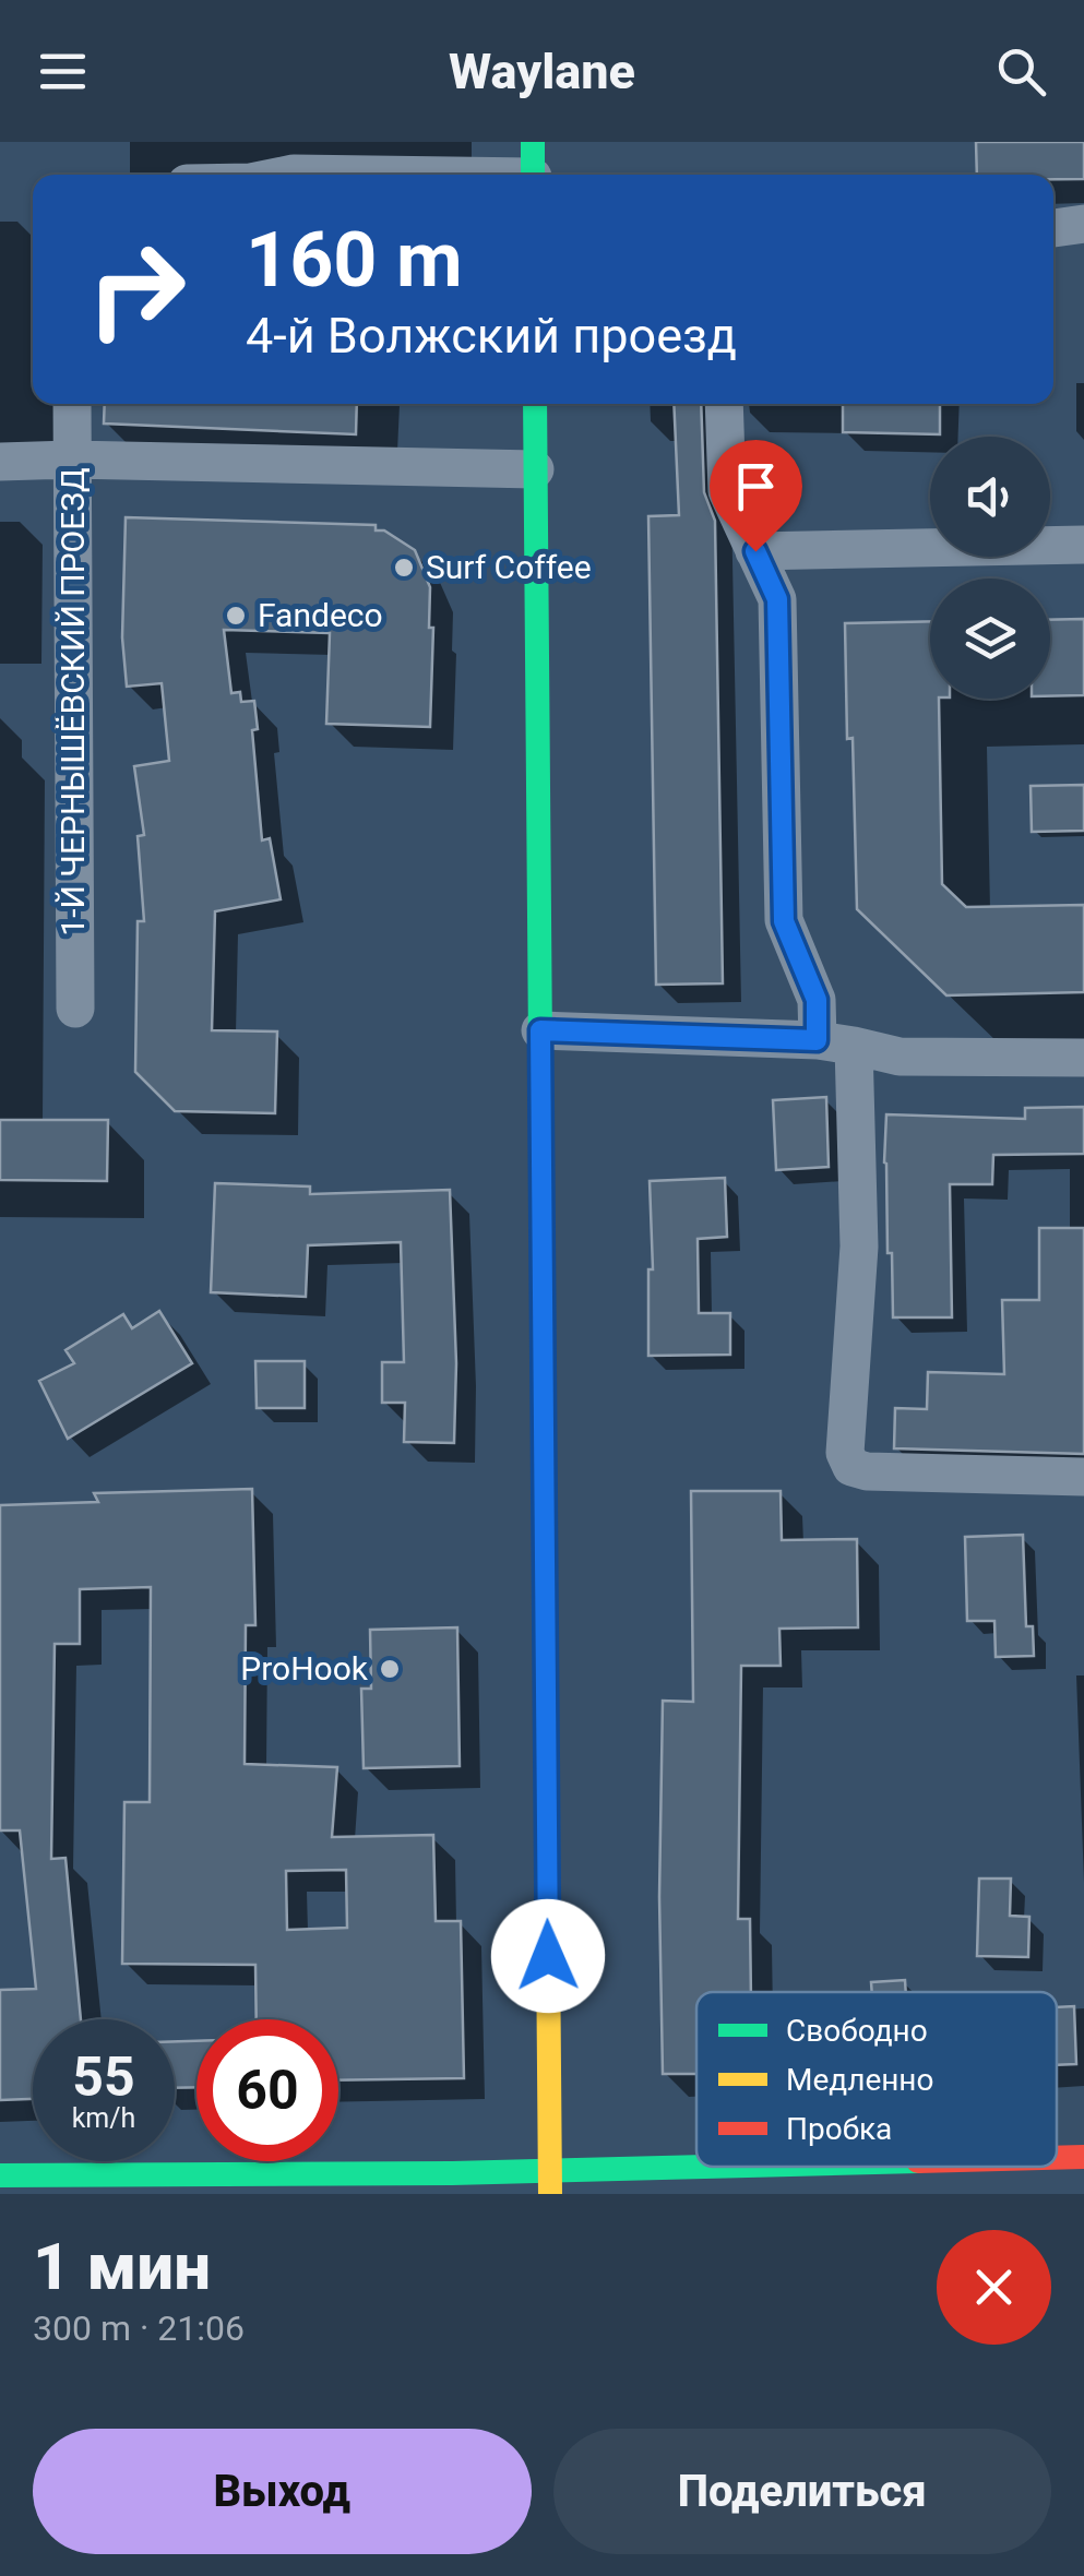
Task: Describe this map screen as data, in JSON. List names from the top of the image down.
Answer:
{
  "streets": {
    "street": ["1-Й ЧЕРНЫШЁВСКИЙ ПРОЕЗД"]
  },
  "places": ["Surf Coffee", "Fandeco", "ProHook"],
  "legend": ["Свободно", "Медленно", "Пробка"],
  "page": {
    "header": "Waylane",
    "turn": ["160 m", "4-й Волжский проезд"],
    "speed": "55 km/h",
    "limit": "60",
    "heading": ["1 мин", "300 m · 21:06"],
    "buttons": ["Выход", "Поделиться"]
  }
}
